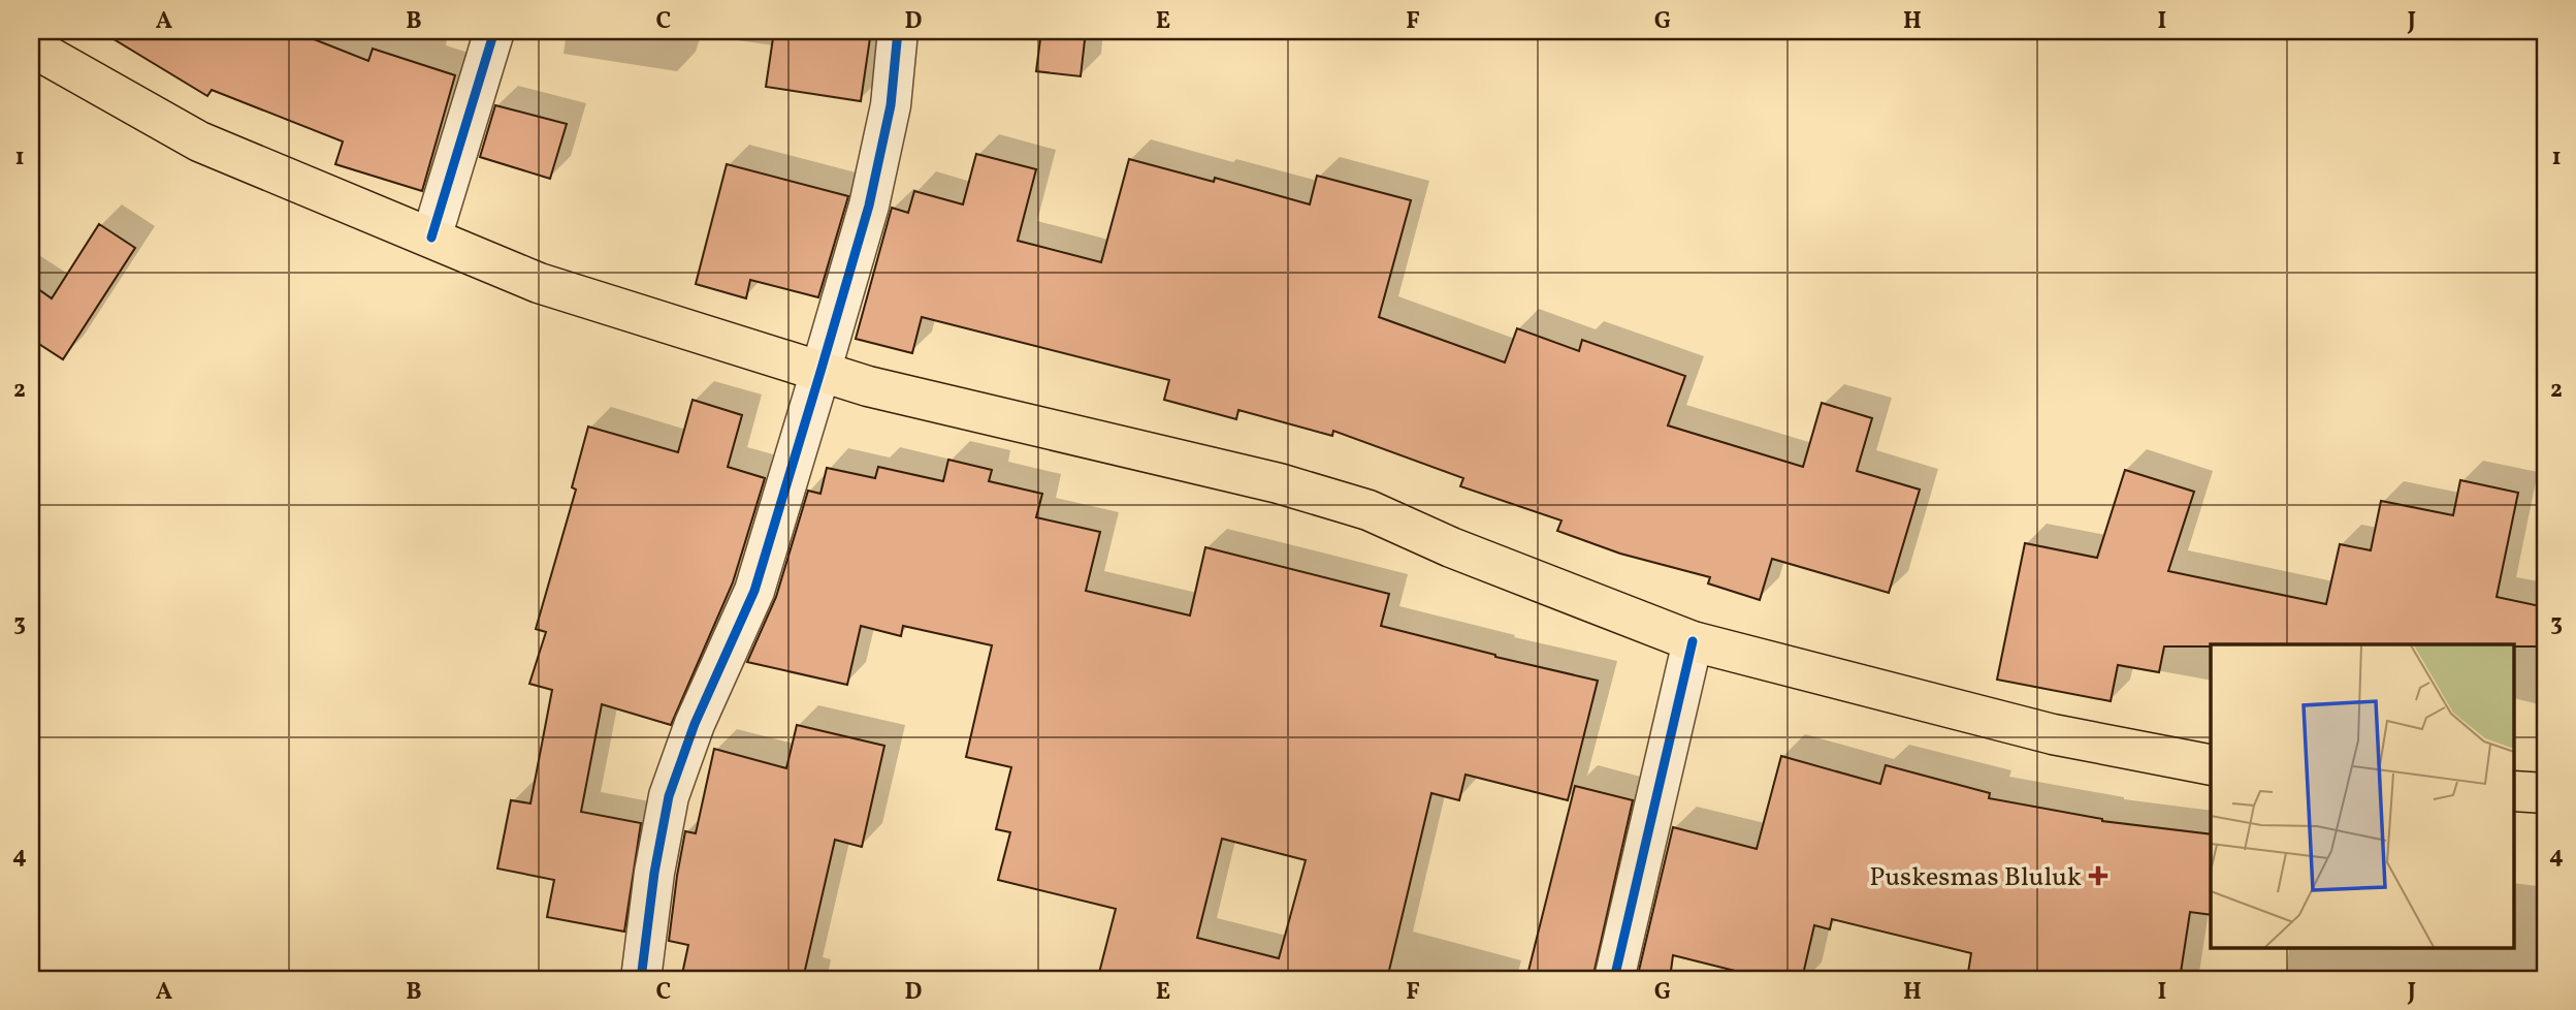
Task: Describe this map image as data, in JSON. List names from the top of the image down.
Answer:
{
  "places": {
    "health": ["Puskesmas Bluluk"]
  },
  "grid": {
    "columns": [
      "A",
      "B",
      "C",
      "D",
      "E",
      "F",
      "G",
      "H",
      "I",
      "J"
    ],
    "rows": [
      "1",
      "2",
      "3",
      "4"
    ]
  }
}
